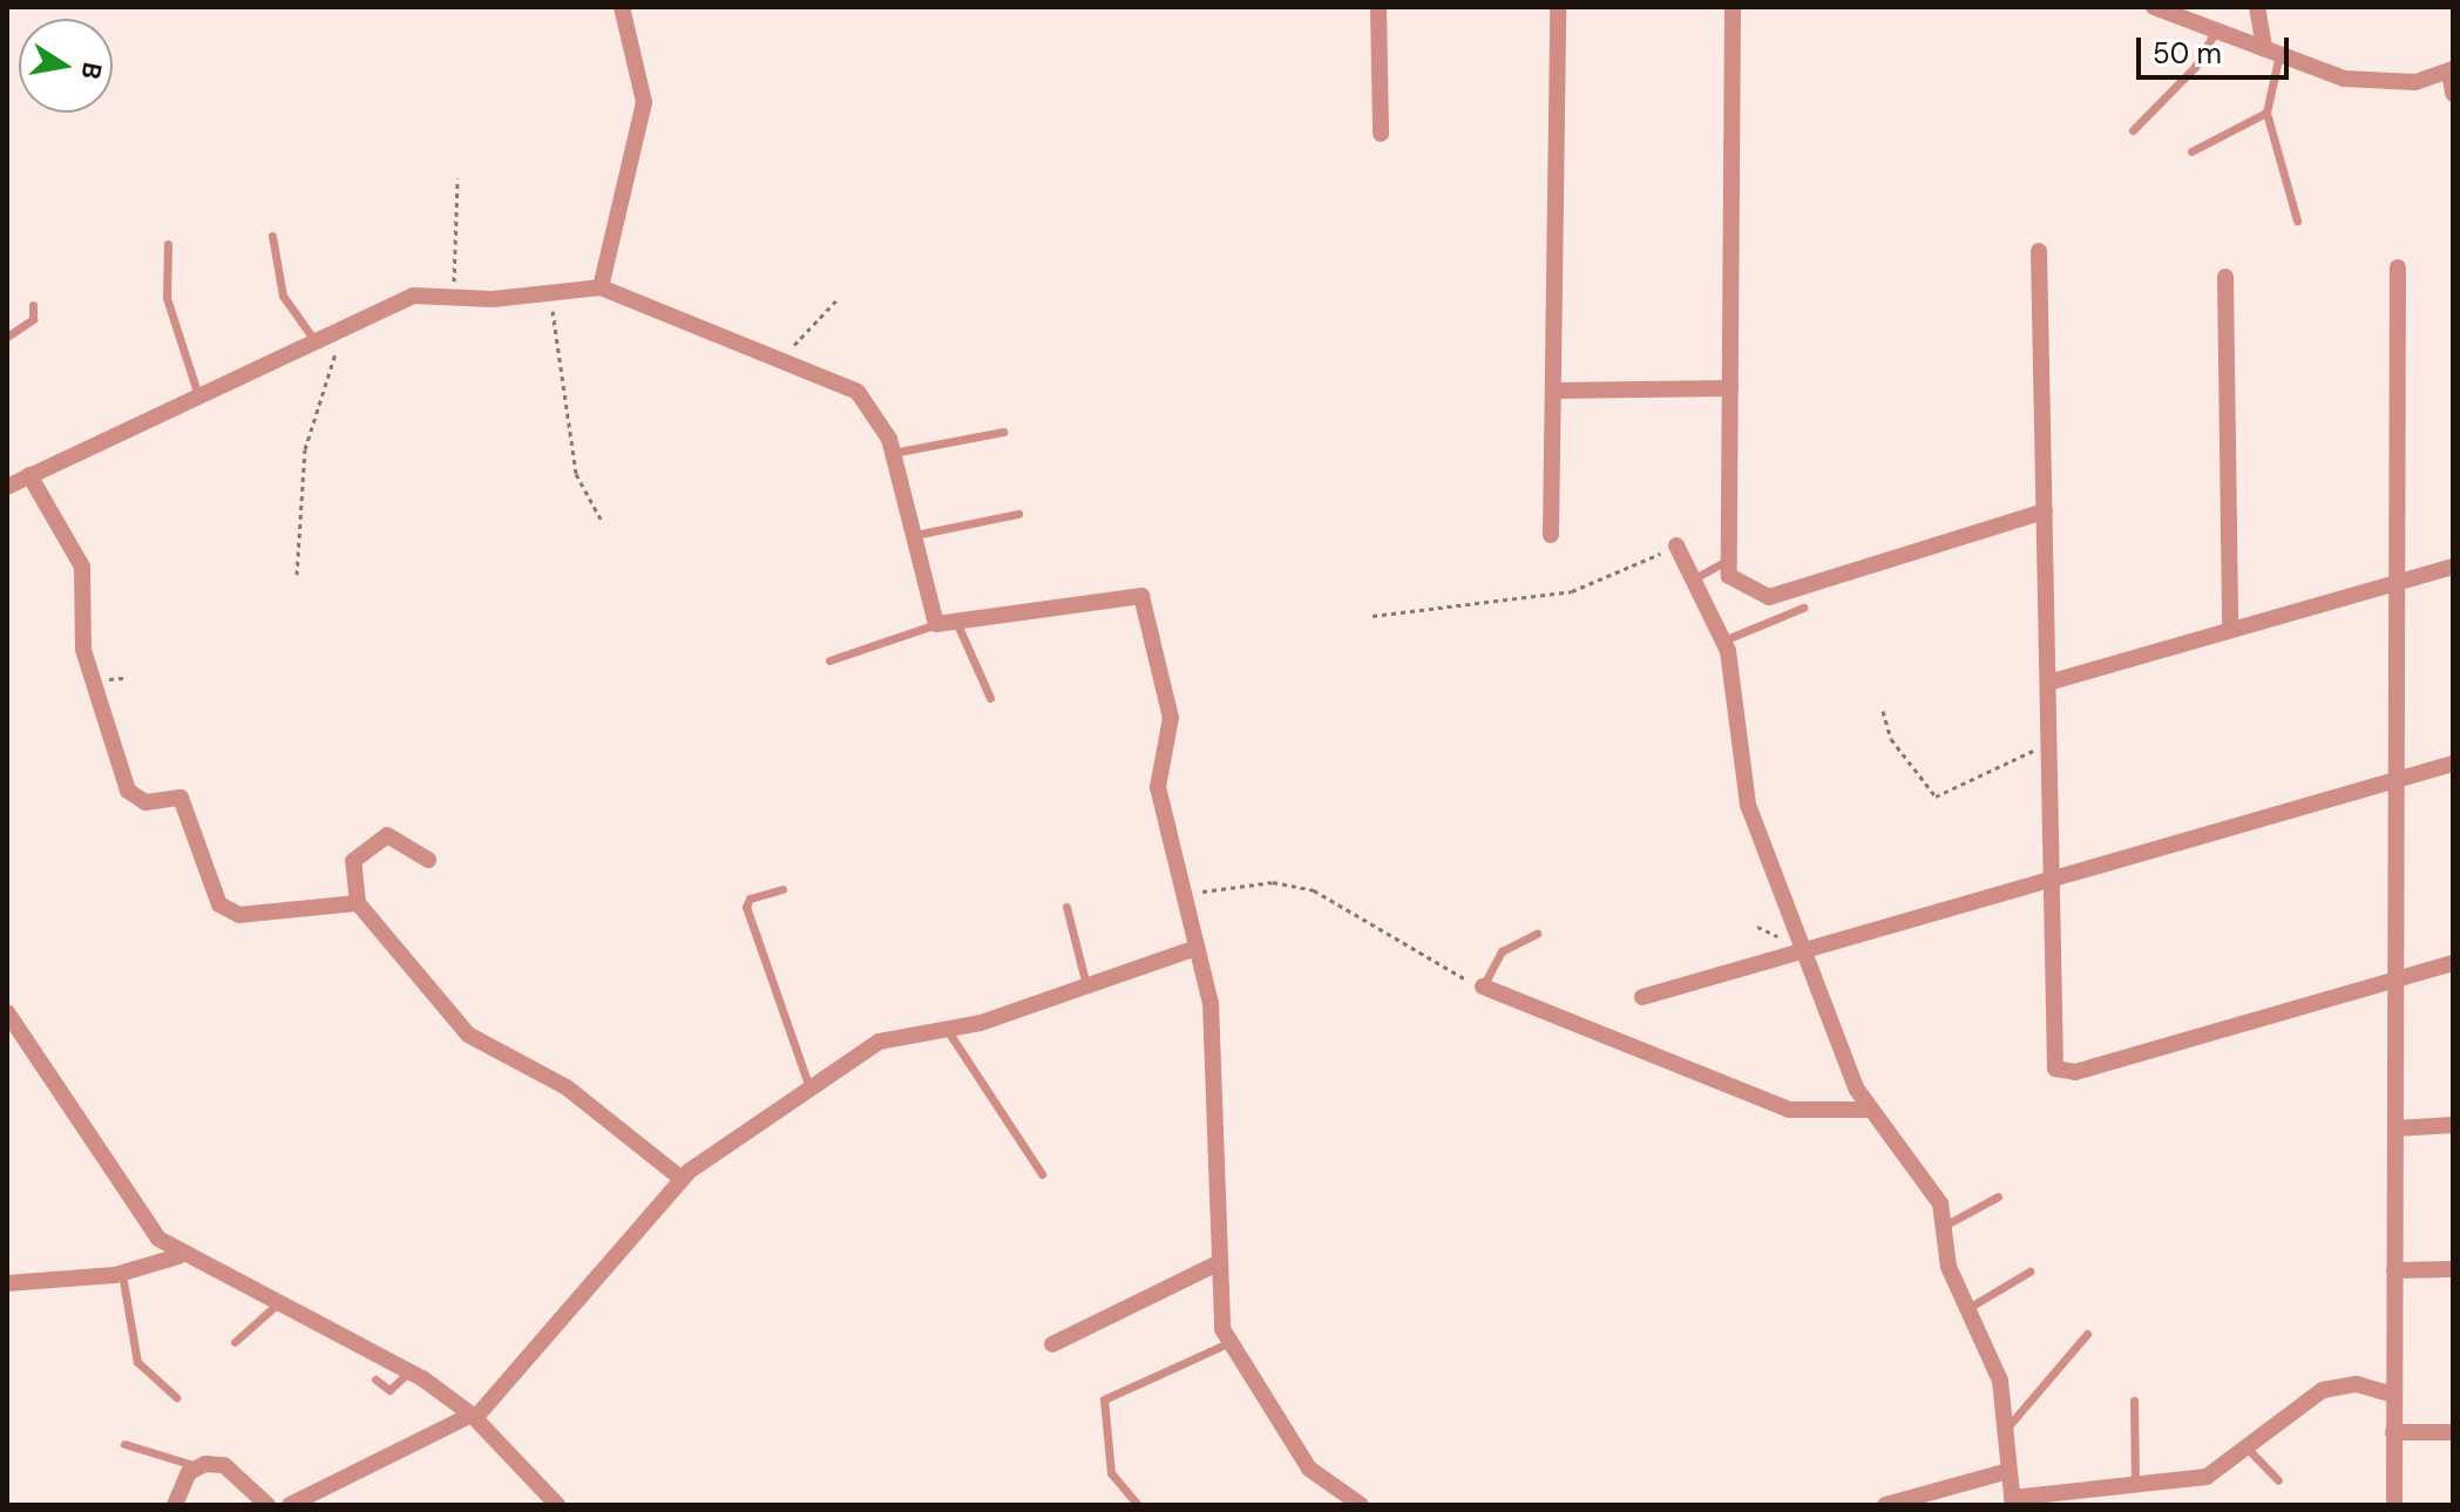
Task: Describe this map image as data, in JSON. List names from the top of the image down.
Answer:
{
  "scale_bar": "50 m",
  "north": "right"
}
